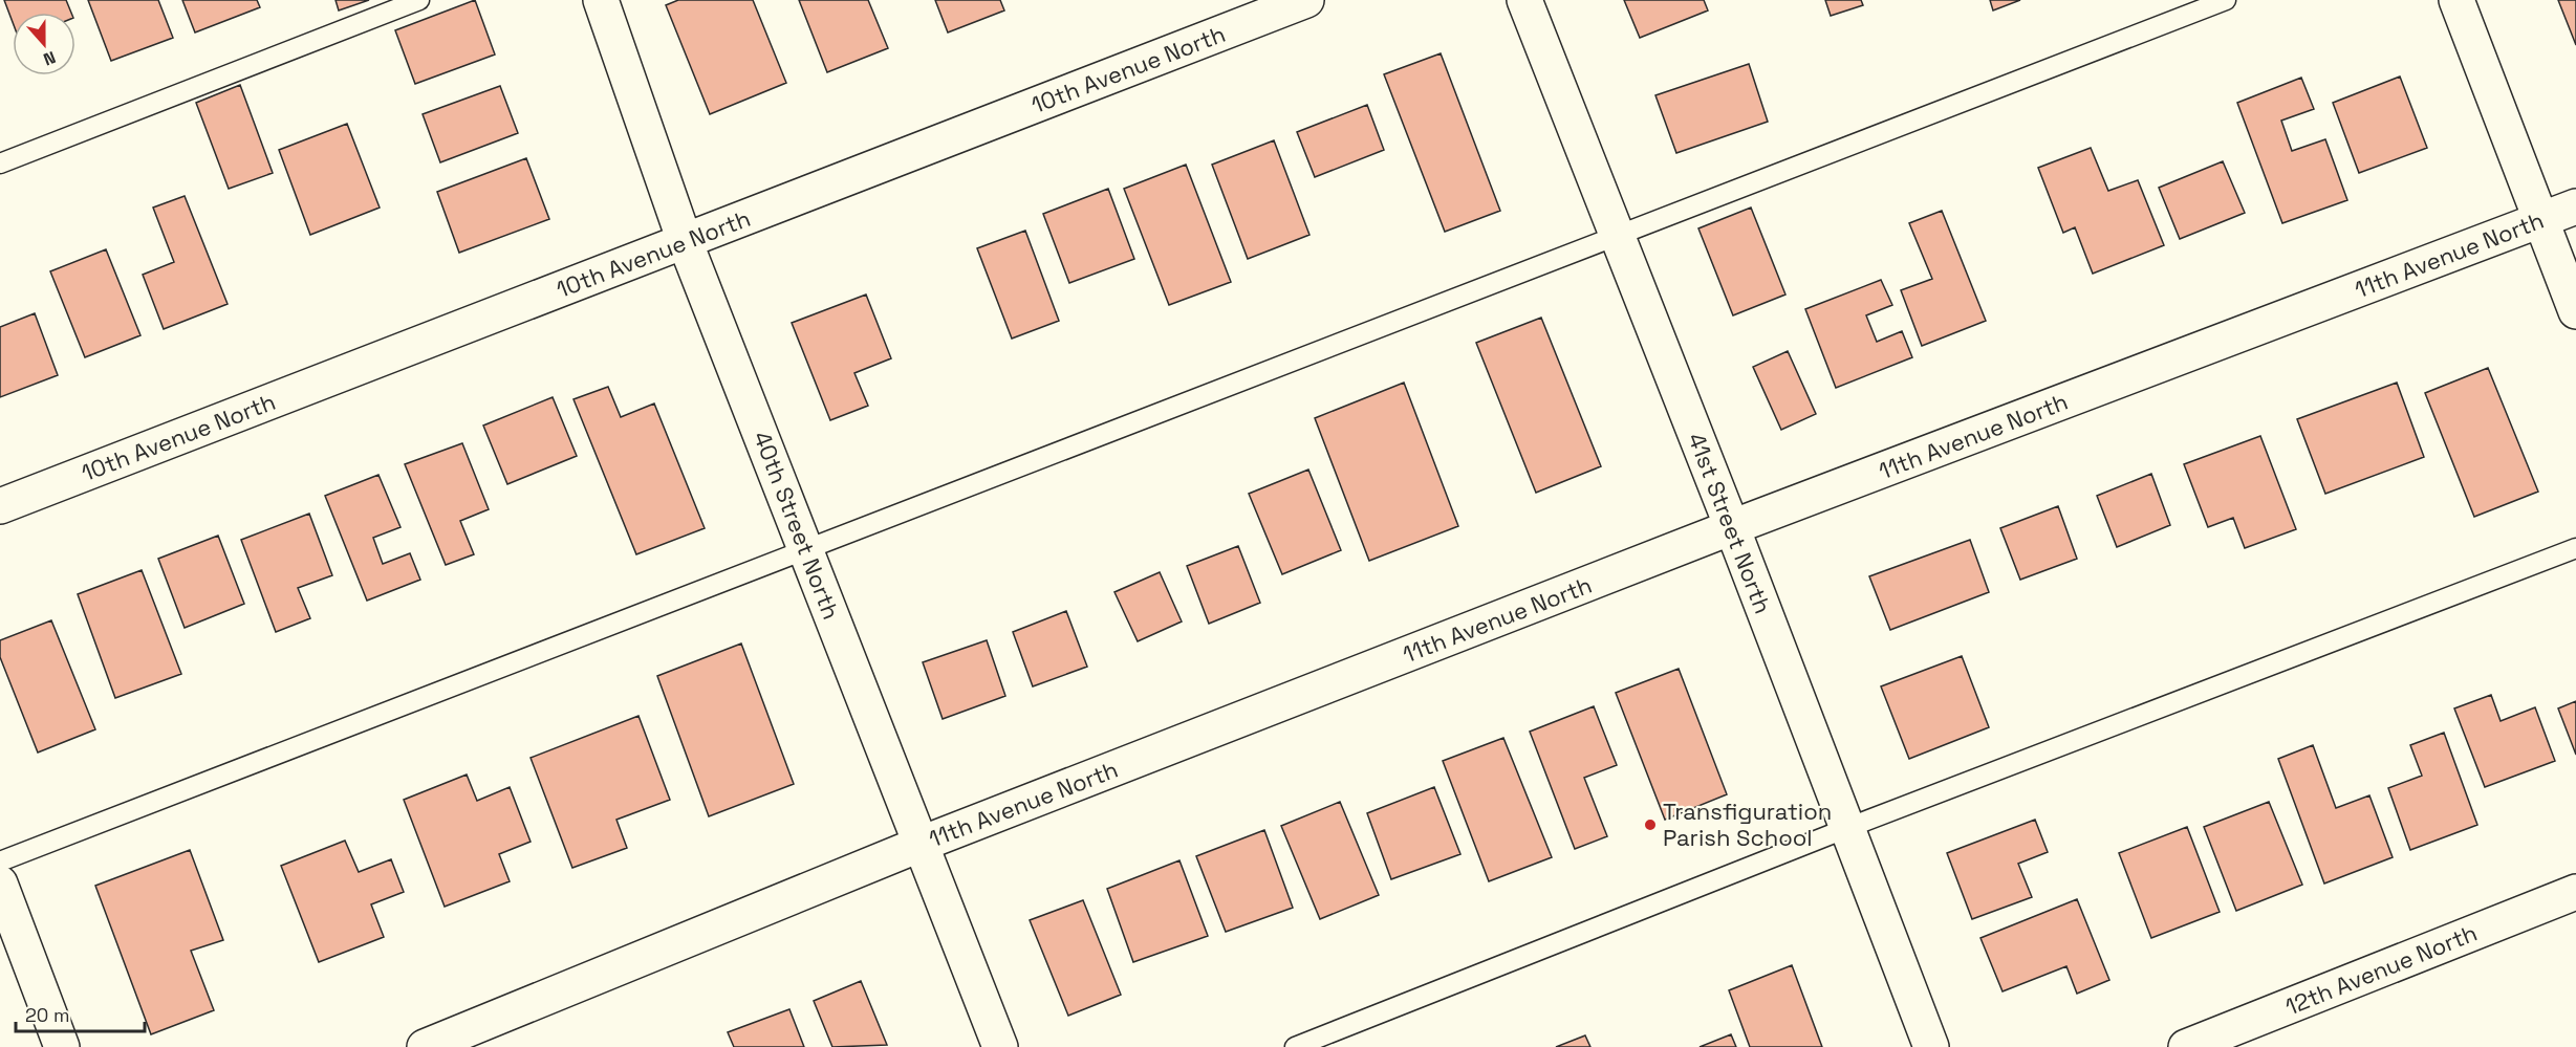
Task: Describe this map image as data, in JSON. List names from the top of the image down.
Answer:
{
  "streets": {
    "street": [
      "10th Avenue North",
      "11th Avenue North",
      "41st Street North",
      "40th Street North",
      "12th Avenue North"
    ]
  },
  "crossings": [
    ["10th Avenue North", "40th Street North"],
    ["11th Avenue North", "41st Street North"],
    ["11th Avenue North", "40th Street North"]
  ],
  "places": ["Transfiguration Parish School"],
  "scale_bar": "20 m",
  "north": "bottom"
}
